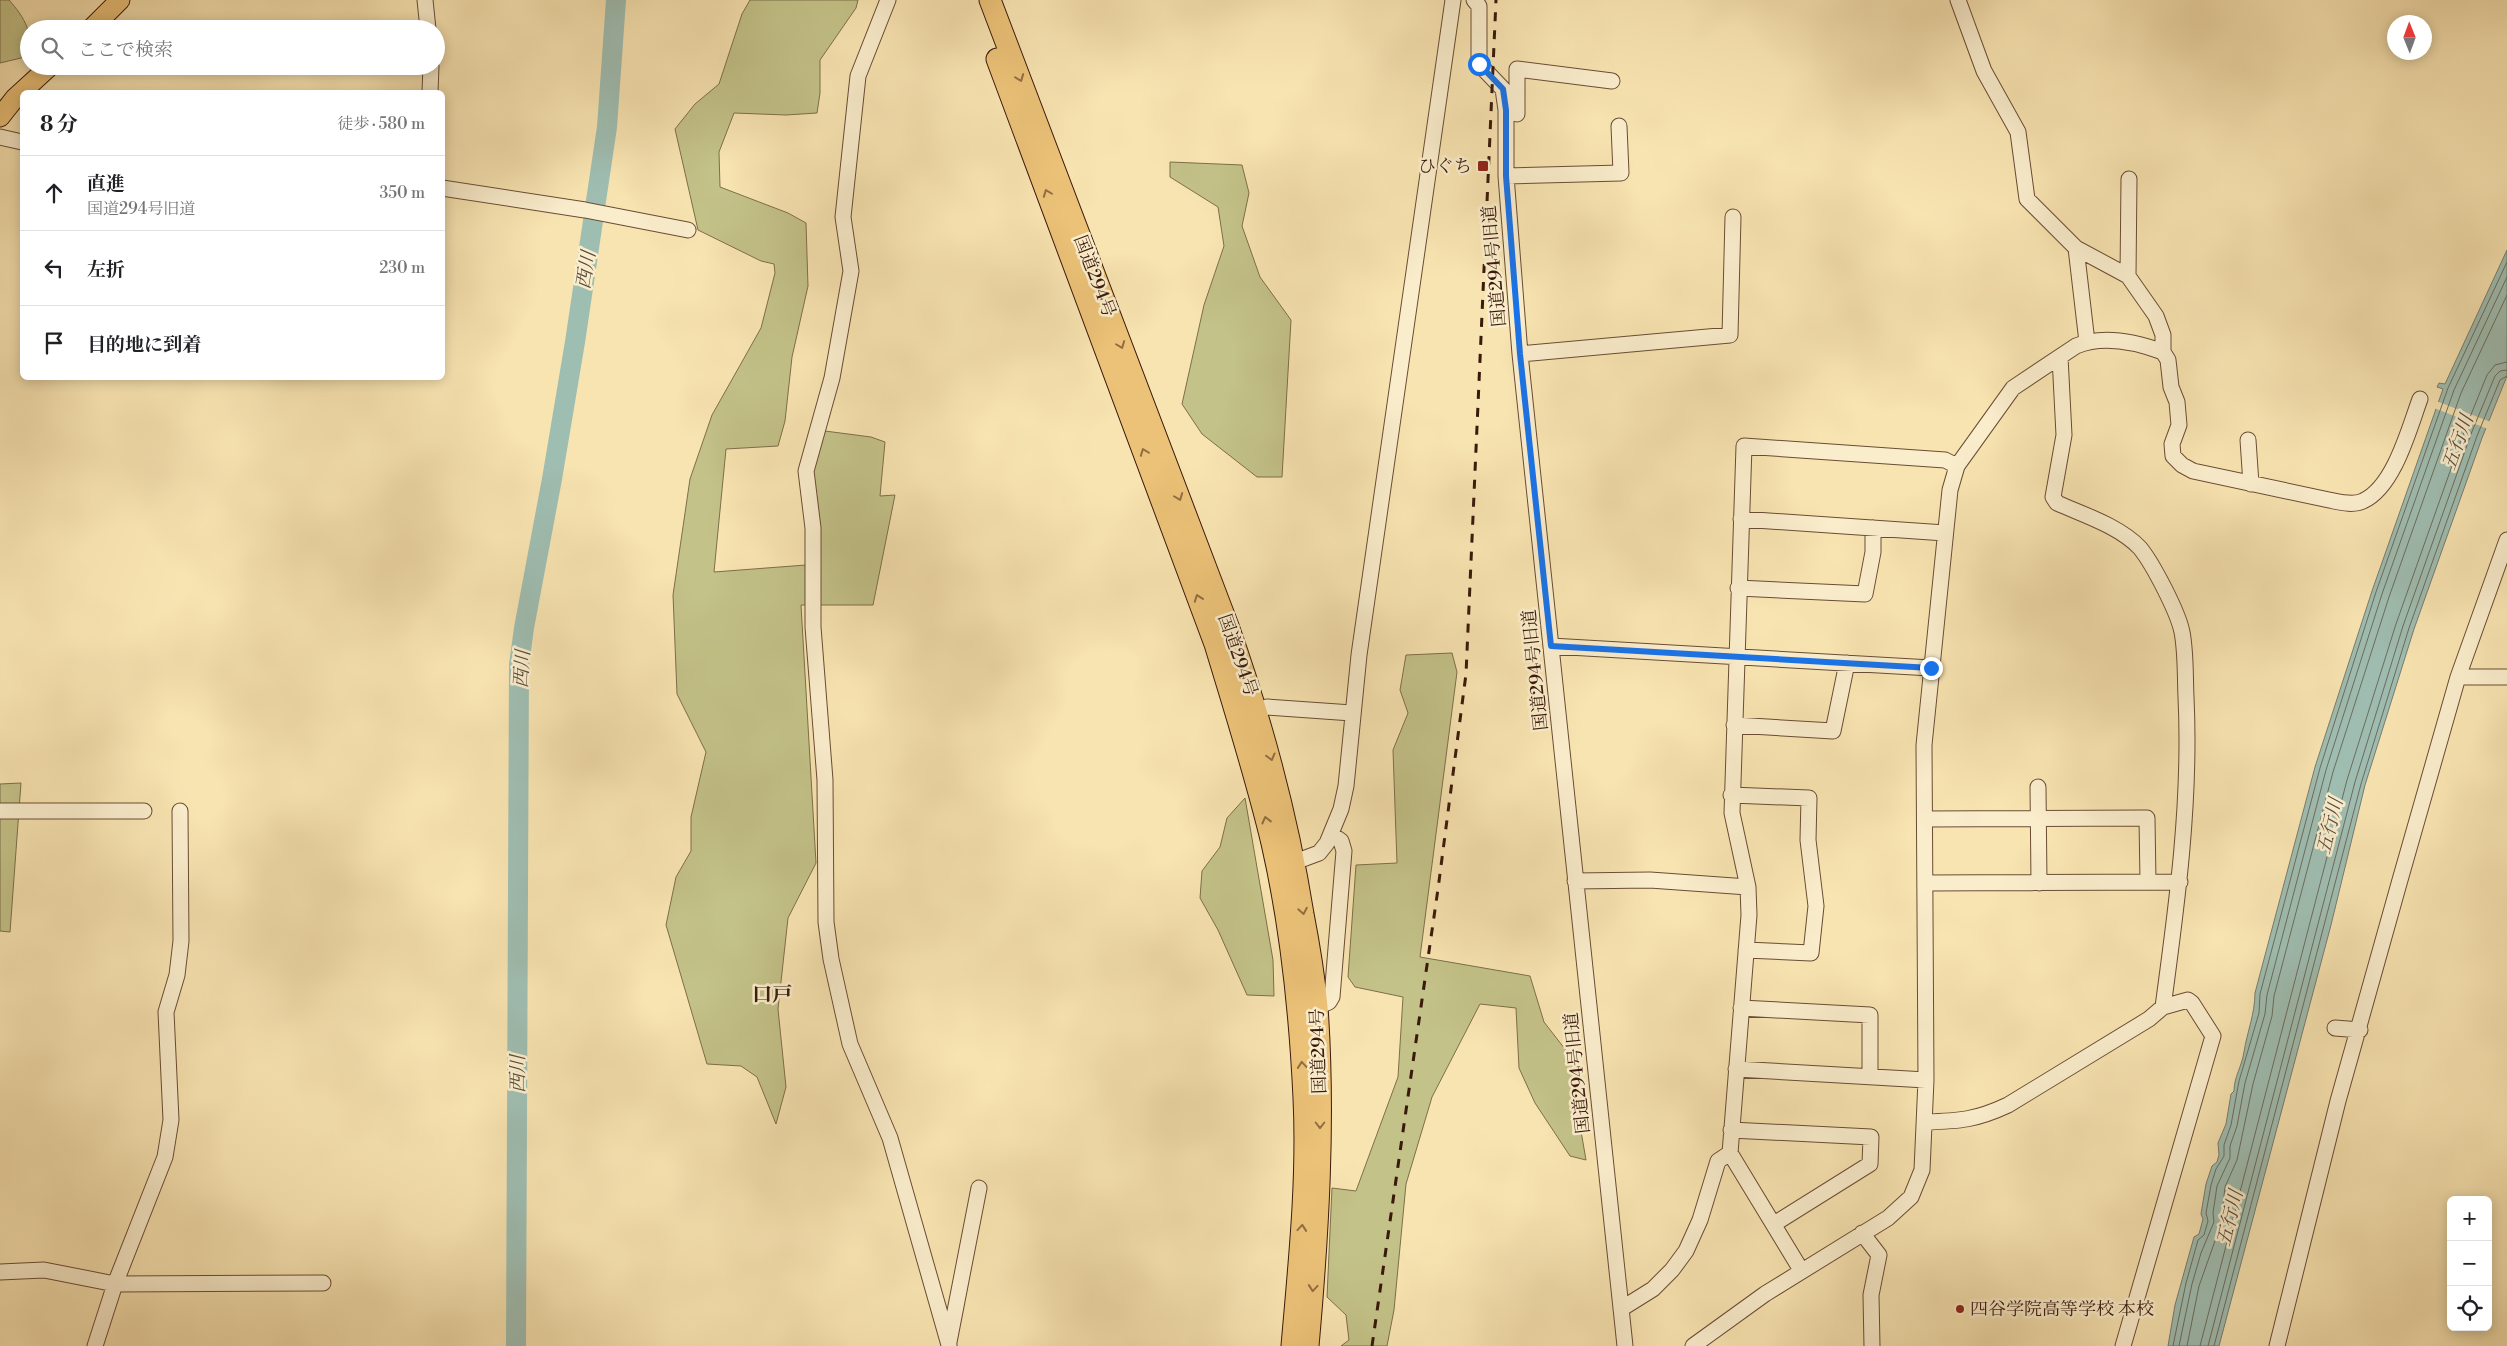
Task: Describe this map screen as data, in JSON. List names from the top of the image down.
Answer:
{
  "streets": {
    "highway": ["国道294号"],
    "street": ["国道294号旧道"]
  },
  "districts": ["口戸"],
  "water": ["西川", "五行川"],
  "places": {
    "transit": ["ひぐち"],
    "other": ["四谷学院高等学校 本校"]
  },
  "north": "top",
  "page": {
    "search": "ここで検索",
    "heading": ["8 分", "徒歩 · 580 m"],
    "list": [
      ["直進", "国道294号旧道", "350 m"],
      ["左折", "230 m"],
      "目的地に到着"
    ],
    "map_buttons": ["+", "−"]
  }
}
